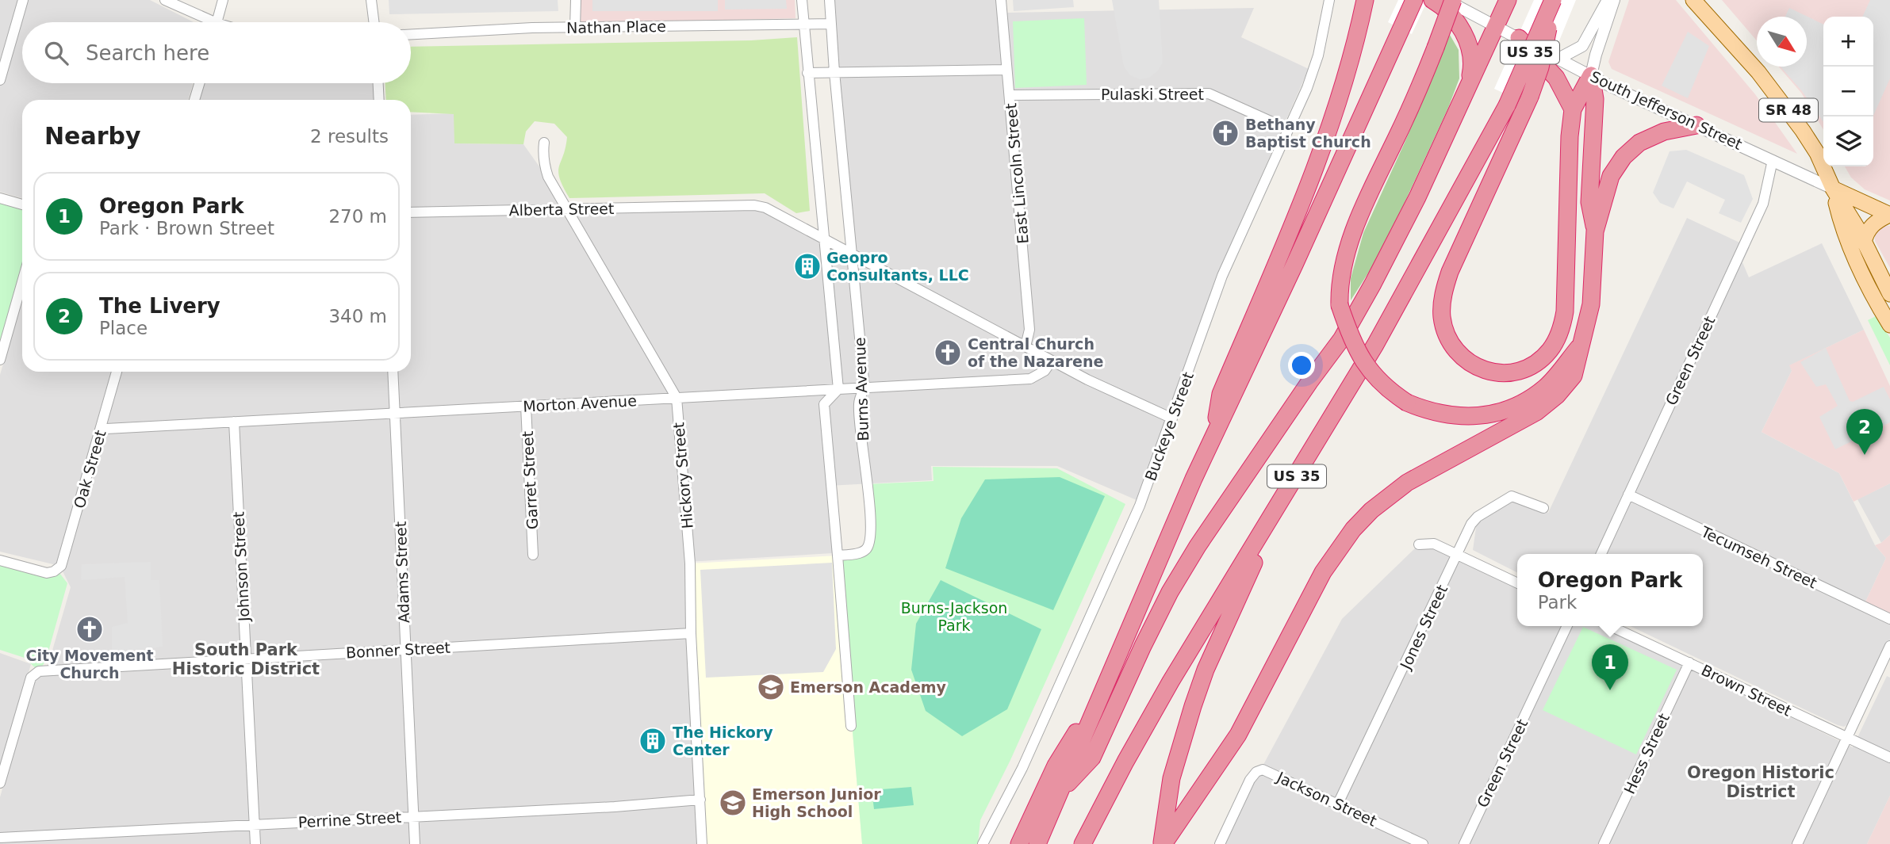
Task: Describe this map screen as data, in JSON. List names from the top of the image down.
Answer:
{
  "streets": {
    "highway": ["US 35"],
    "main road": ["South Jefferson Street", "SR 48"],
    "street": [
      "Nathan Place",
      "Pulaski Street",
      "East Lincoln Street",
      "Alberta Street",
      "Green Street",
      "Burns Avenue",
      "Morton Avenue",
      "Buckeye Street",
      "Oak Street",
      "Hickory Street",
      "Garret Street",
      "Tecumseh Street",
      "Johnson Street",
      "Adams Street",
      "Jones Street",
      "Bonner Street",
      "Brown Street",
      "Hess Street",
      "Jackson Street",
      "Perrine Street"
    ]
  },
  "crossings": [
    ["Nathan Place", "Burns Avenue"],
    ["Pulaski Street", "East Lincoln Street"],
    ["Pulaski Street", "Buckeye Street"],
    ["South Jefferson Street", "SR 48"],
    ["South Jefferson Street", "Green Street"],
    ["Alberta Street", "Burns Avenue"],
    ["Alberta Street", "Hickory Street"],
    ["Green Street", "Tecumseh Street"],
    ["Burns Avenue", "Morton Avenue"],
    ["Morton Avenue", "Oak Street"],
    ["Morton Avenue", "Hickory Street"],
    ["Morton Avenue", "Garret Street"],
    ["Morton Avenue", "Johnson Street"],
    ["Morton Avenue", "Adams Street"],
    ["Hickory Street", "Bonner Street"],
    ["Hickory Street", "Perrine Street"],
    ["Johnson Street", "Bonner Street"],
    ["Johnson Street", "Perrine Street"],
    ["Adams Street", "Bonner Street"],
    ["Adams Street", "Perrine Street"],
    ["Jones Street", "Jackson Street"],
    ["Brown Street", "Hess Street"]
  ],
  "districts": ["South Park Historic District", "Oregon Historic District"],
  "parks": ["Burns-Jackson Park"],
  "places": {
    "church": ["Bethany Baptist Church", "Central Church of the Nazarene", "City Movement Church"],
    "building": ["Geopro Consultants, LLC", "The Hickory Center"],
    "school or university": ["Emerson Academy", "Emerson Junior High School"]
  },
  "north": "bottom right",
  "page": {
    "map_buttons": ["+", "−"],
    "search": "Search here",
    "heading": ["Nearby", "2 results"],
    "list": [
      {
        "mark": "1",
        "name": "Oregon Park",
        "note": "Park · Brown Street",
        "value": "270 m"
      },
      {
        "mark": "2",
        "name": "The Livery",
        "note": "Place",
        "value": "340 m"
      }
    ],
    "pins": ["2", "1"],
    "popup": ["Oregon Park", "Park"]
  }
}
